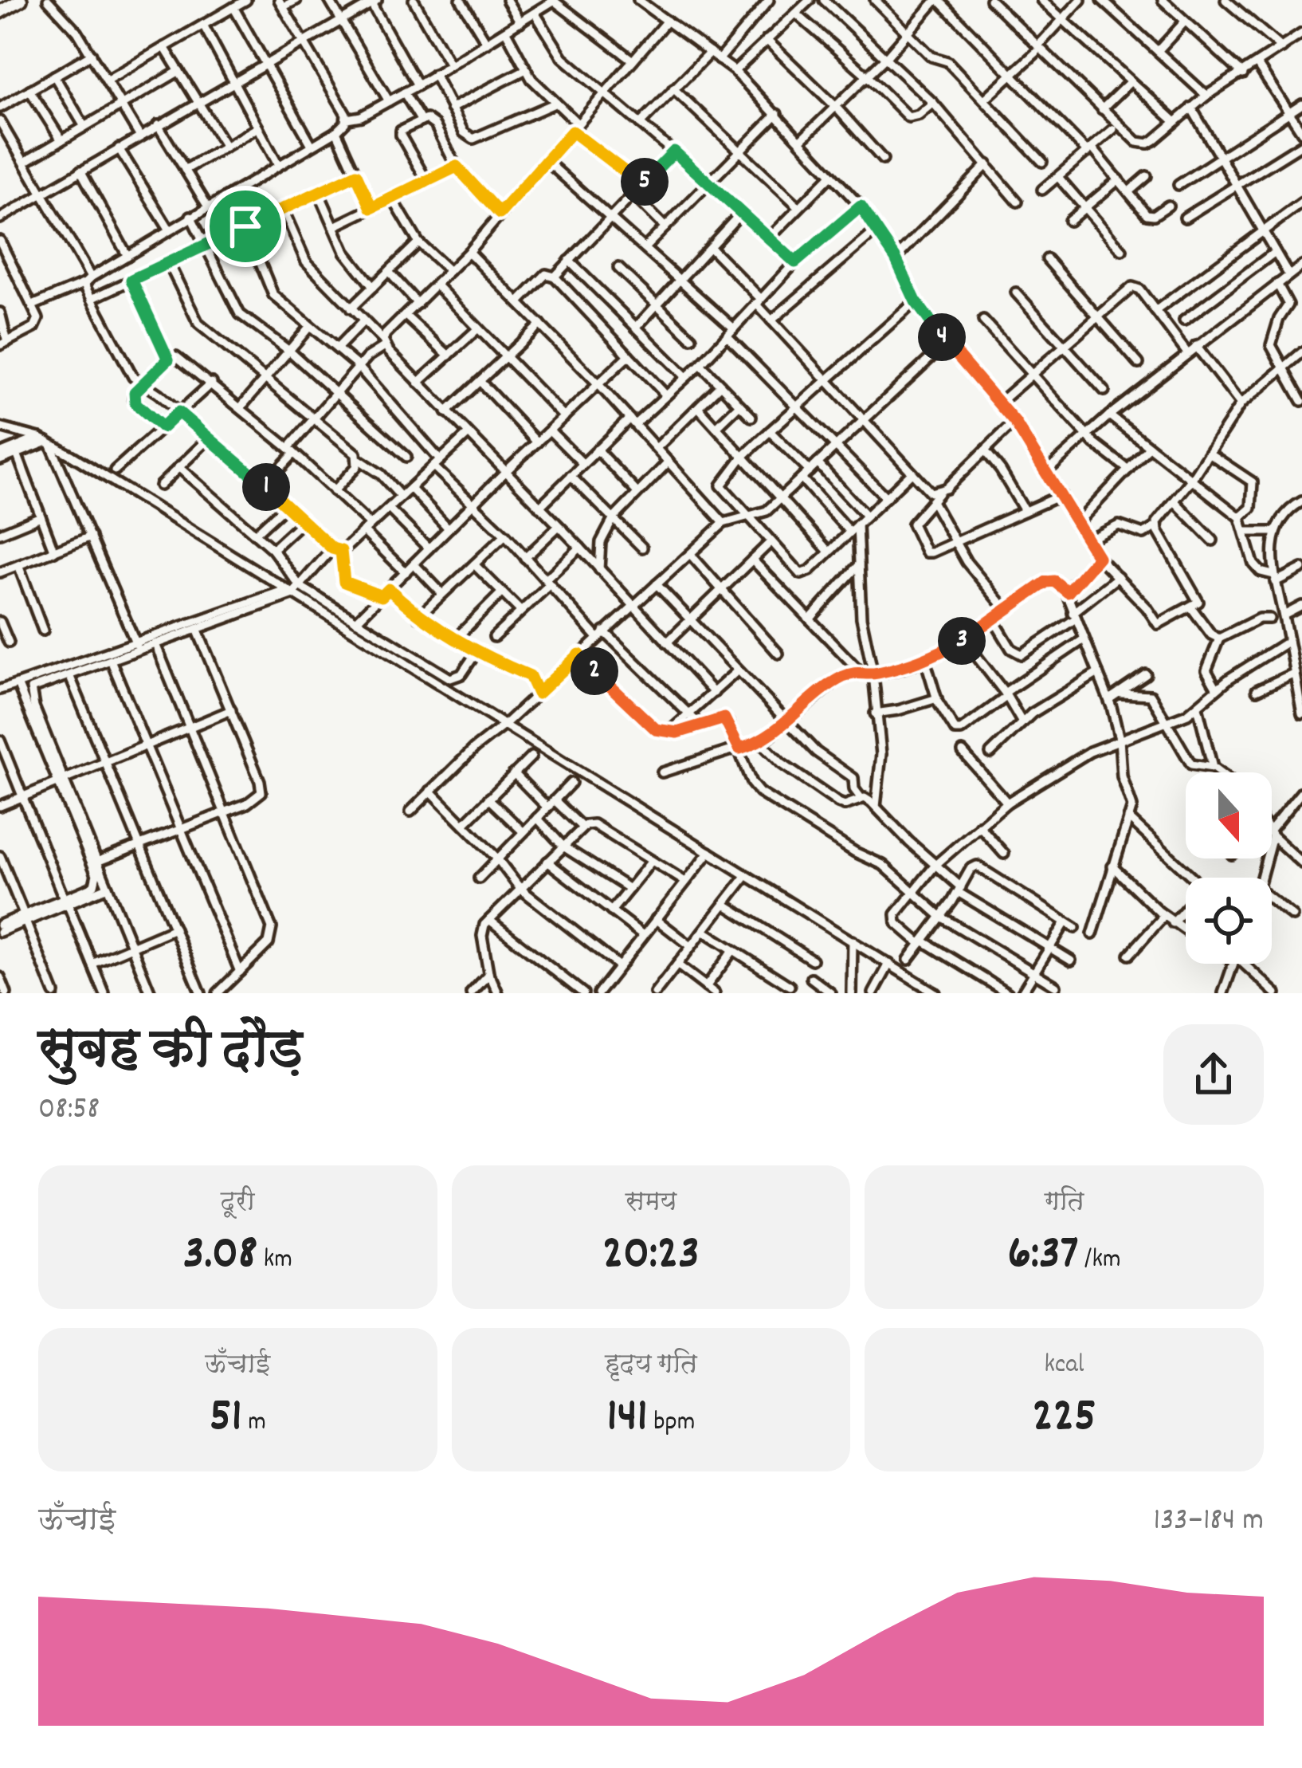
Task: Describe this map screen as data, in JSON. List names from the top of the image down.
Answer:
{
  "north": "bottom",
  "page": {
    "pins": [
      "5",
      "4",
      "1",
      "3",
      "2"
    ],
    "heading": ["सुबह की दौड़", "08:58"],
    "stats": [
      ["दूरी", "3.08 km"],
      ["समय", "20:23"],
      ["गति", "6:37 /km"],
      ["ऊँचाई", "51 m"],
      ["हृदय गति", "141 bpm"],
      ["kcal", "225"]
    ],
    "chart": ["ऊँचाई", "133–184 m"]
  }
}
